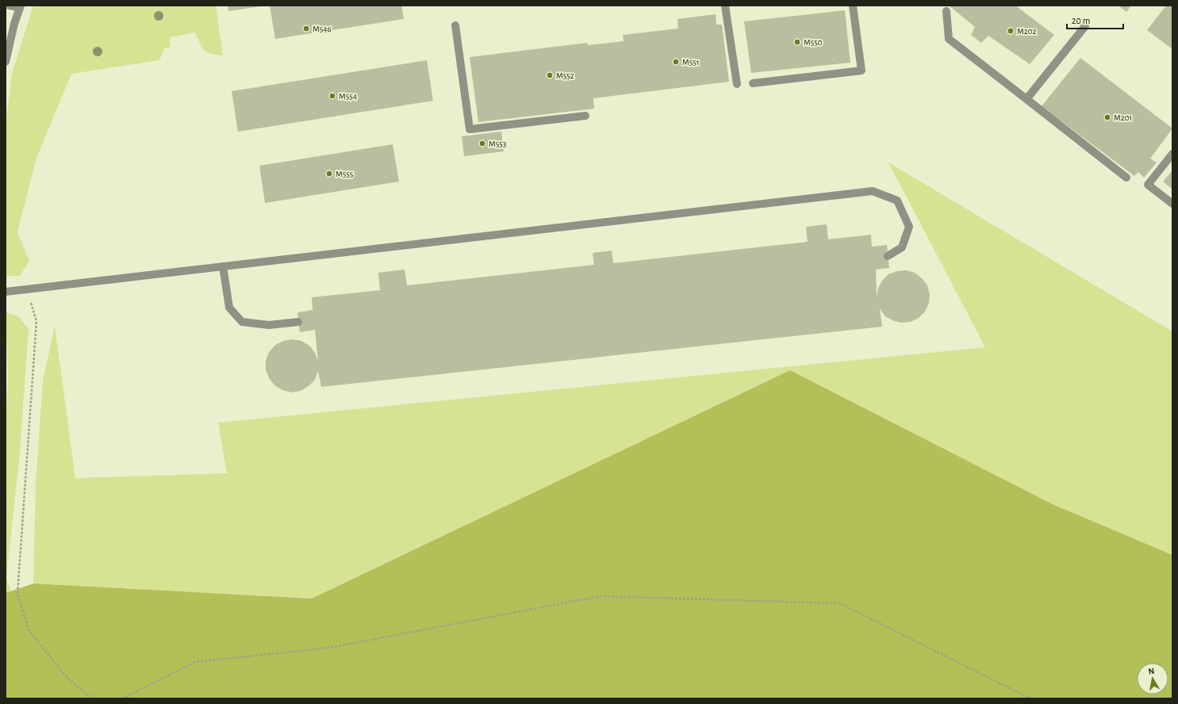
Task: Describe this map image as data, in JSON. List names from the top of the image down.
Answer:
{
  "places": [
    "M546",
    "M202",
    "M550",
    "M551",
    "M552",
    "M554",
    "M201",
    "M553",
    "M555"
  ],
  "scale_bar": "20 m",
  "north": "top"
}
